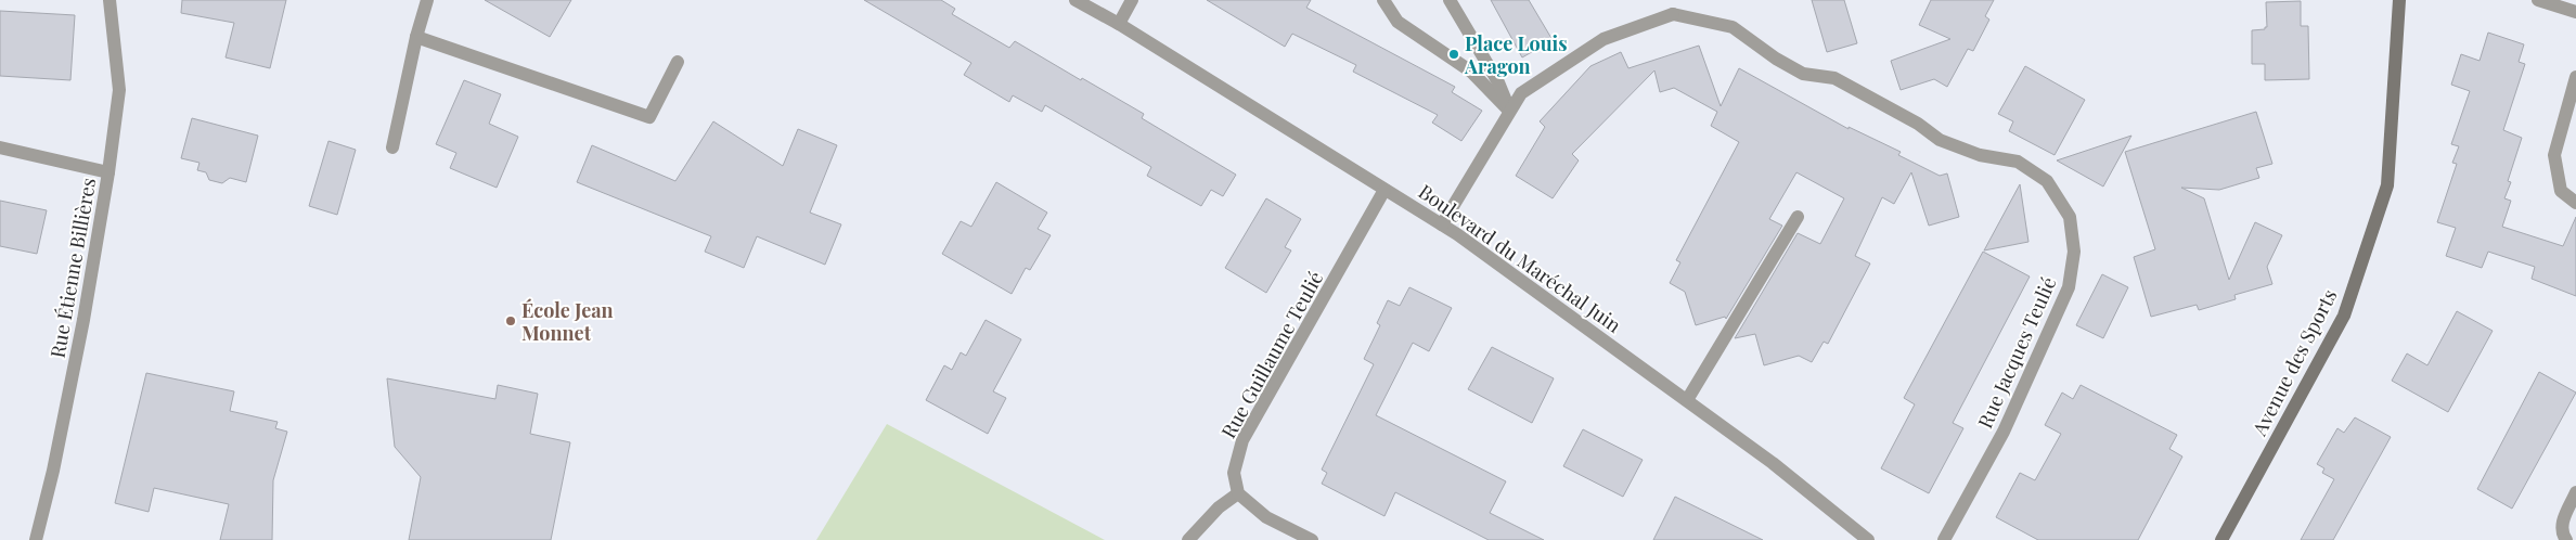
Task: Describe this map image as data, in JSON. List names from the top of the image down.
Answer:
{
  "streets": {
    "main road": ["Avenue des Sports"],
    "street": [
      "Boulevard du Maréchal Juin",
      "Rue Étienne Billières",
      "Rue Jacques Teulié",
      "Rue Guillaume Teulié"
    ]
  },
  "crossings": [
    ["Boulevard du Maréchal Juin", "Rue Guillaume Teulié"]
  ],
  "places": ["Place Louis Aragon", "École Jean Monnet"]
}
